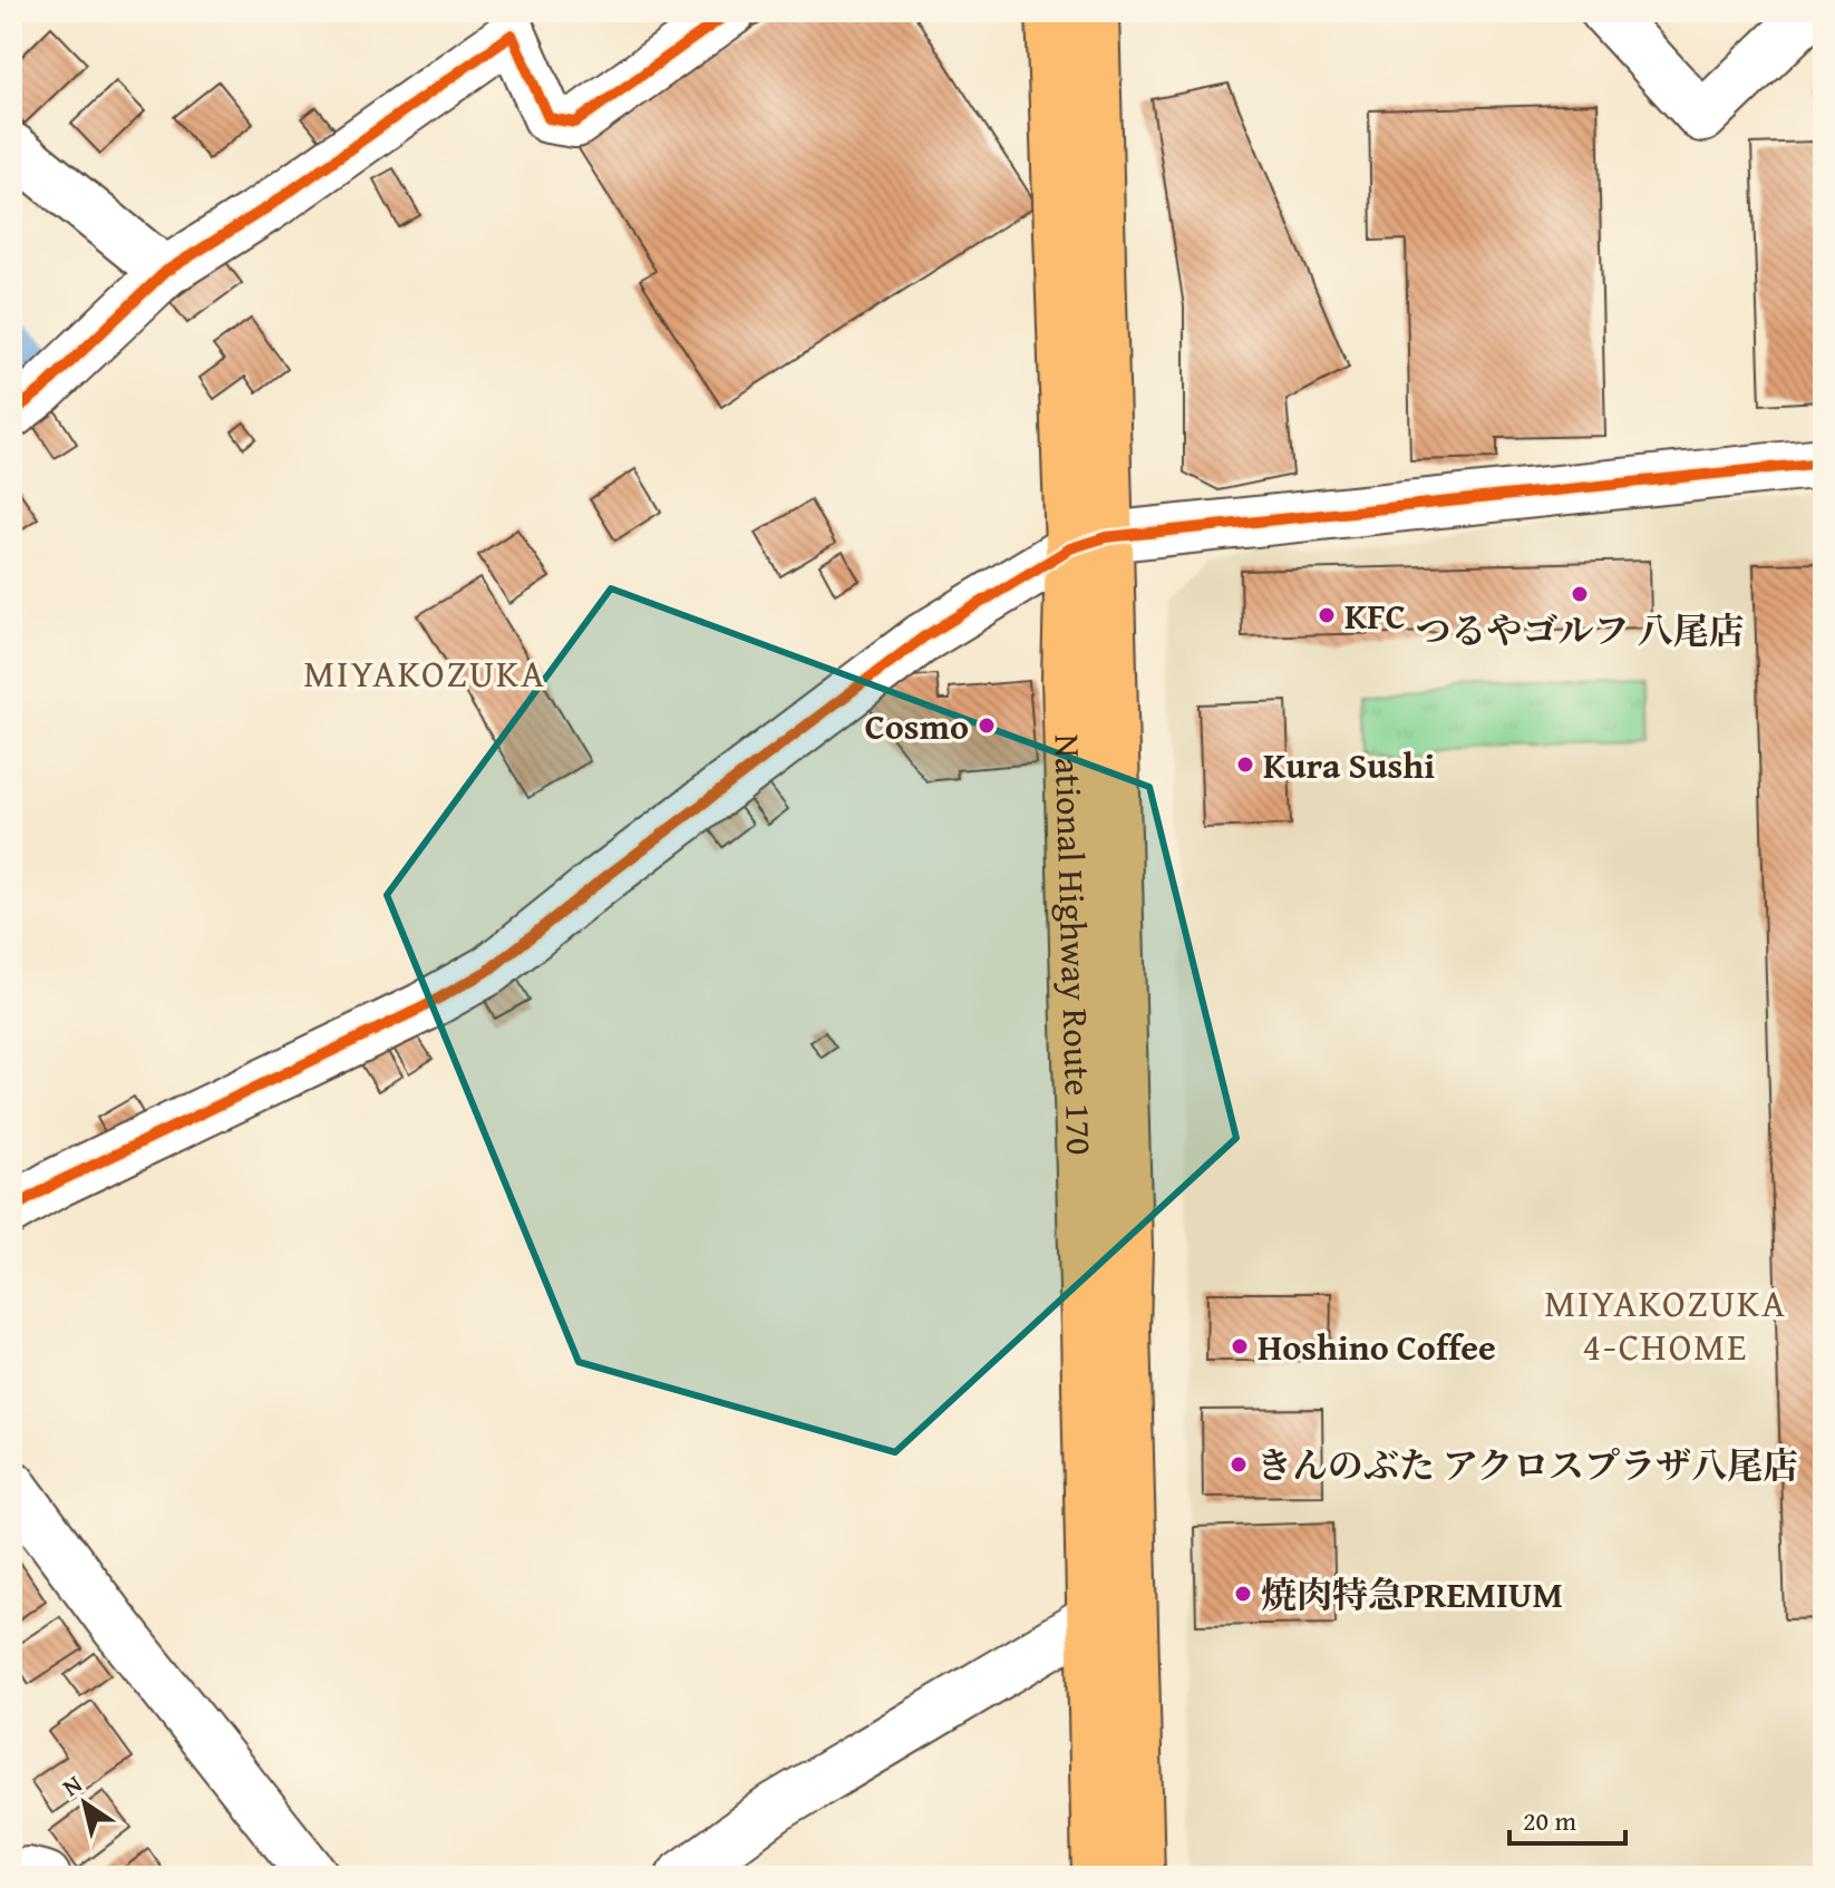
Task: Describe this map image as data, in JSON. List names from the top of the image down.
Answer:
{
  "streets": {
    "highway": ["National Highway Route 170"]
  },
  "districts": ["MIYAKOZUKA", "MIYAKOZUKA 4-CHOME"],
  "places": [
    "つるやゴルフ 八尾店",
    "KFC",
    "Cosmo",
    "Kura Sushi",
    "Hoshino Coffee",
    "きんのぶた アクロスプラザ八尾店",
    "焼肉特急PREMIUM"
  ],
  "scale_bar": "20 m",
  "north": "top left"
}
